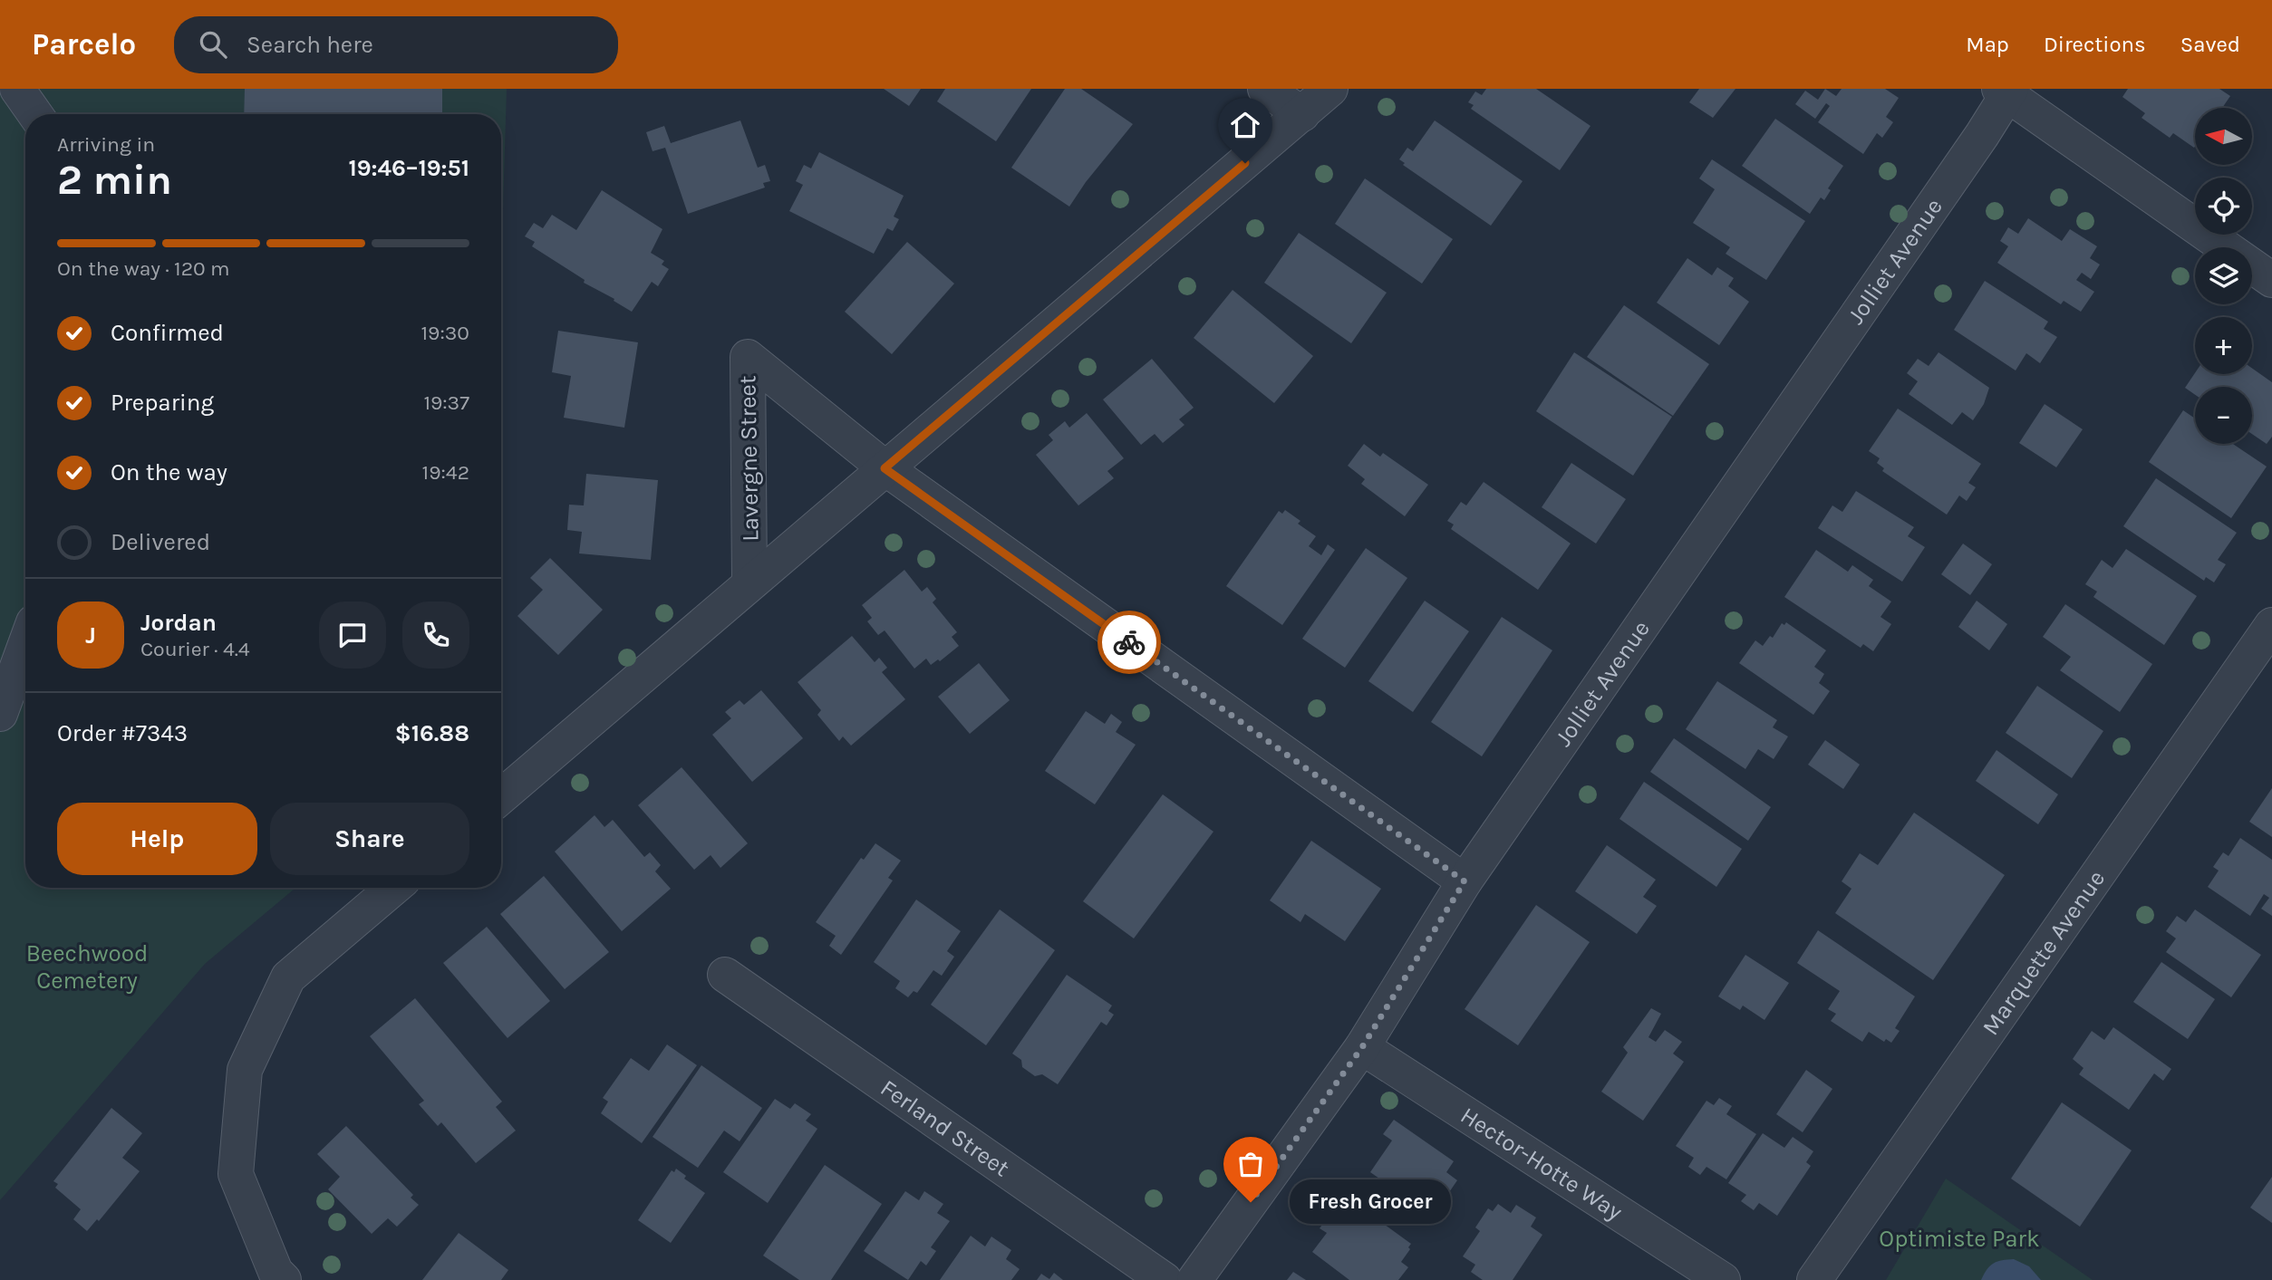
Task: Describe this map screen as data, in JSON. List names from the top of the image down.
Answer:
{
  "streets": {
    "street": [
      "Jolliet Avenue",
      "Lavergne Street",
      "Marquette Avenue",
      "Ferland Street",
      "Hector-Hotte Way"
    ]
  },
  "crossings": [
    ["Jolliet Avenue", "Hector-Hotte Way"]
  ],
  "parks": ["Beechwood Cemetery", "Optimiste Park"],
  "places": ["Fresh Grocer"],
  "north": "left",
  "page": {
    "header": "Parcelo",
    "search": "Search here",
    "nav": ["Map", "Directions", "Saved"],
    "map_buttons": ["+", "−"],
    "heading": ["2 min", "Arriving in", "19:46–19:51"],
    "panel": [
      "Jordan",
      "Courier · 4.4",
      "Order #7343",
      "$16.88"
    ],
    "bar": "On the way · 120 m",
    "list": [
      ["Confirmed", "19:30"],
      ["Preparing", "19:37"],
      ["On the way", "19:42"],
      "Delivered"
    ],
    "round": "J",
    "buttons": ["Help", "Share"],
    "bubble": "Fresh Grocer"
  }
}
